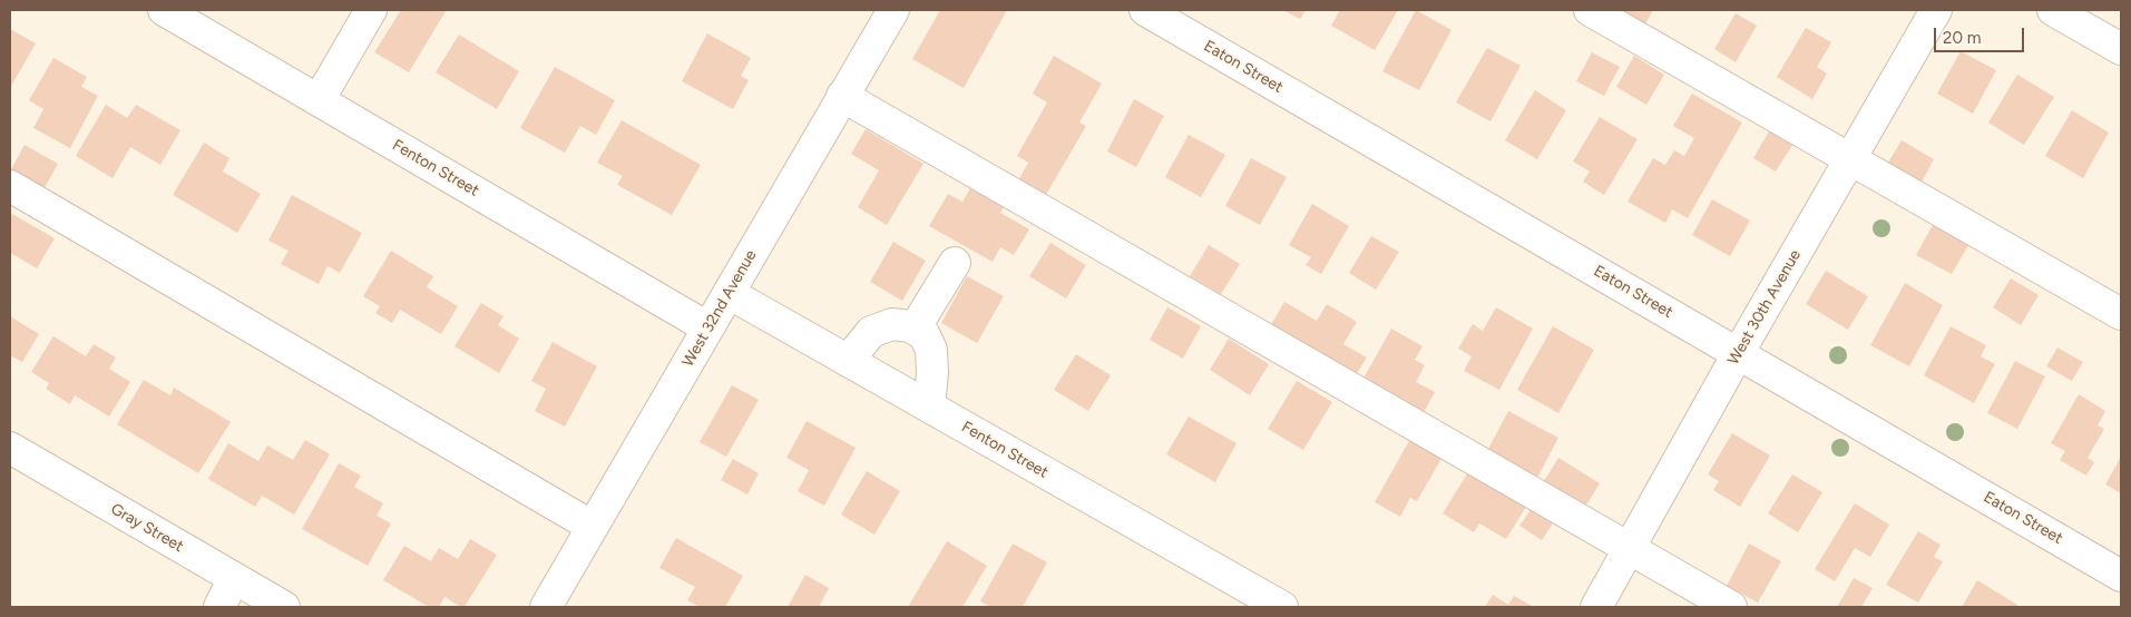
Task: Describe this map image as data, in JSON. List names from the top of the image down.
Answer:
{
  "streets": {
    "street": [
      "Eaton Street",
      "Fenton Street",
      "West 30th Avenue",
      "West 32nd Avenue",
      "Gray Street"
    ]
  },
  "crossings": [
    ["Eaton Street", "West 30th Avenue"],
    ["Fenton Street", "West 32nd Avenue"]
  ],
  "scale_bar": "20 m"
}
